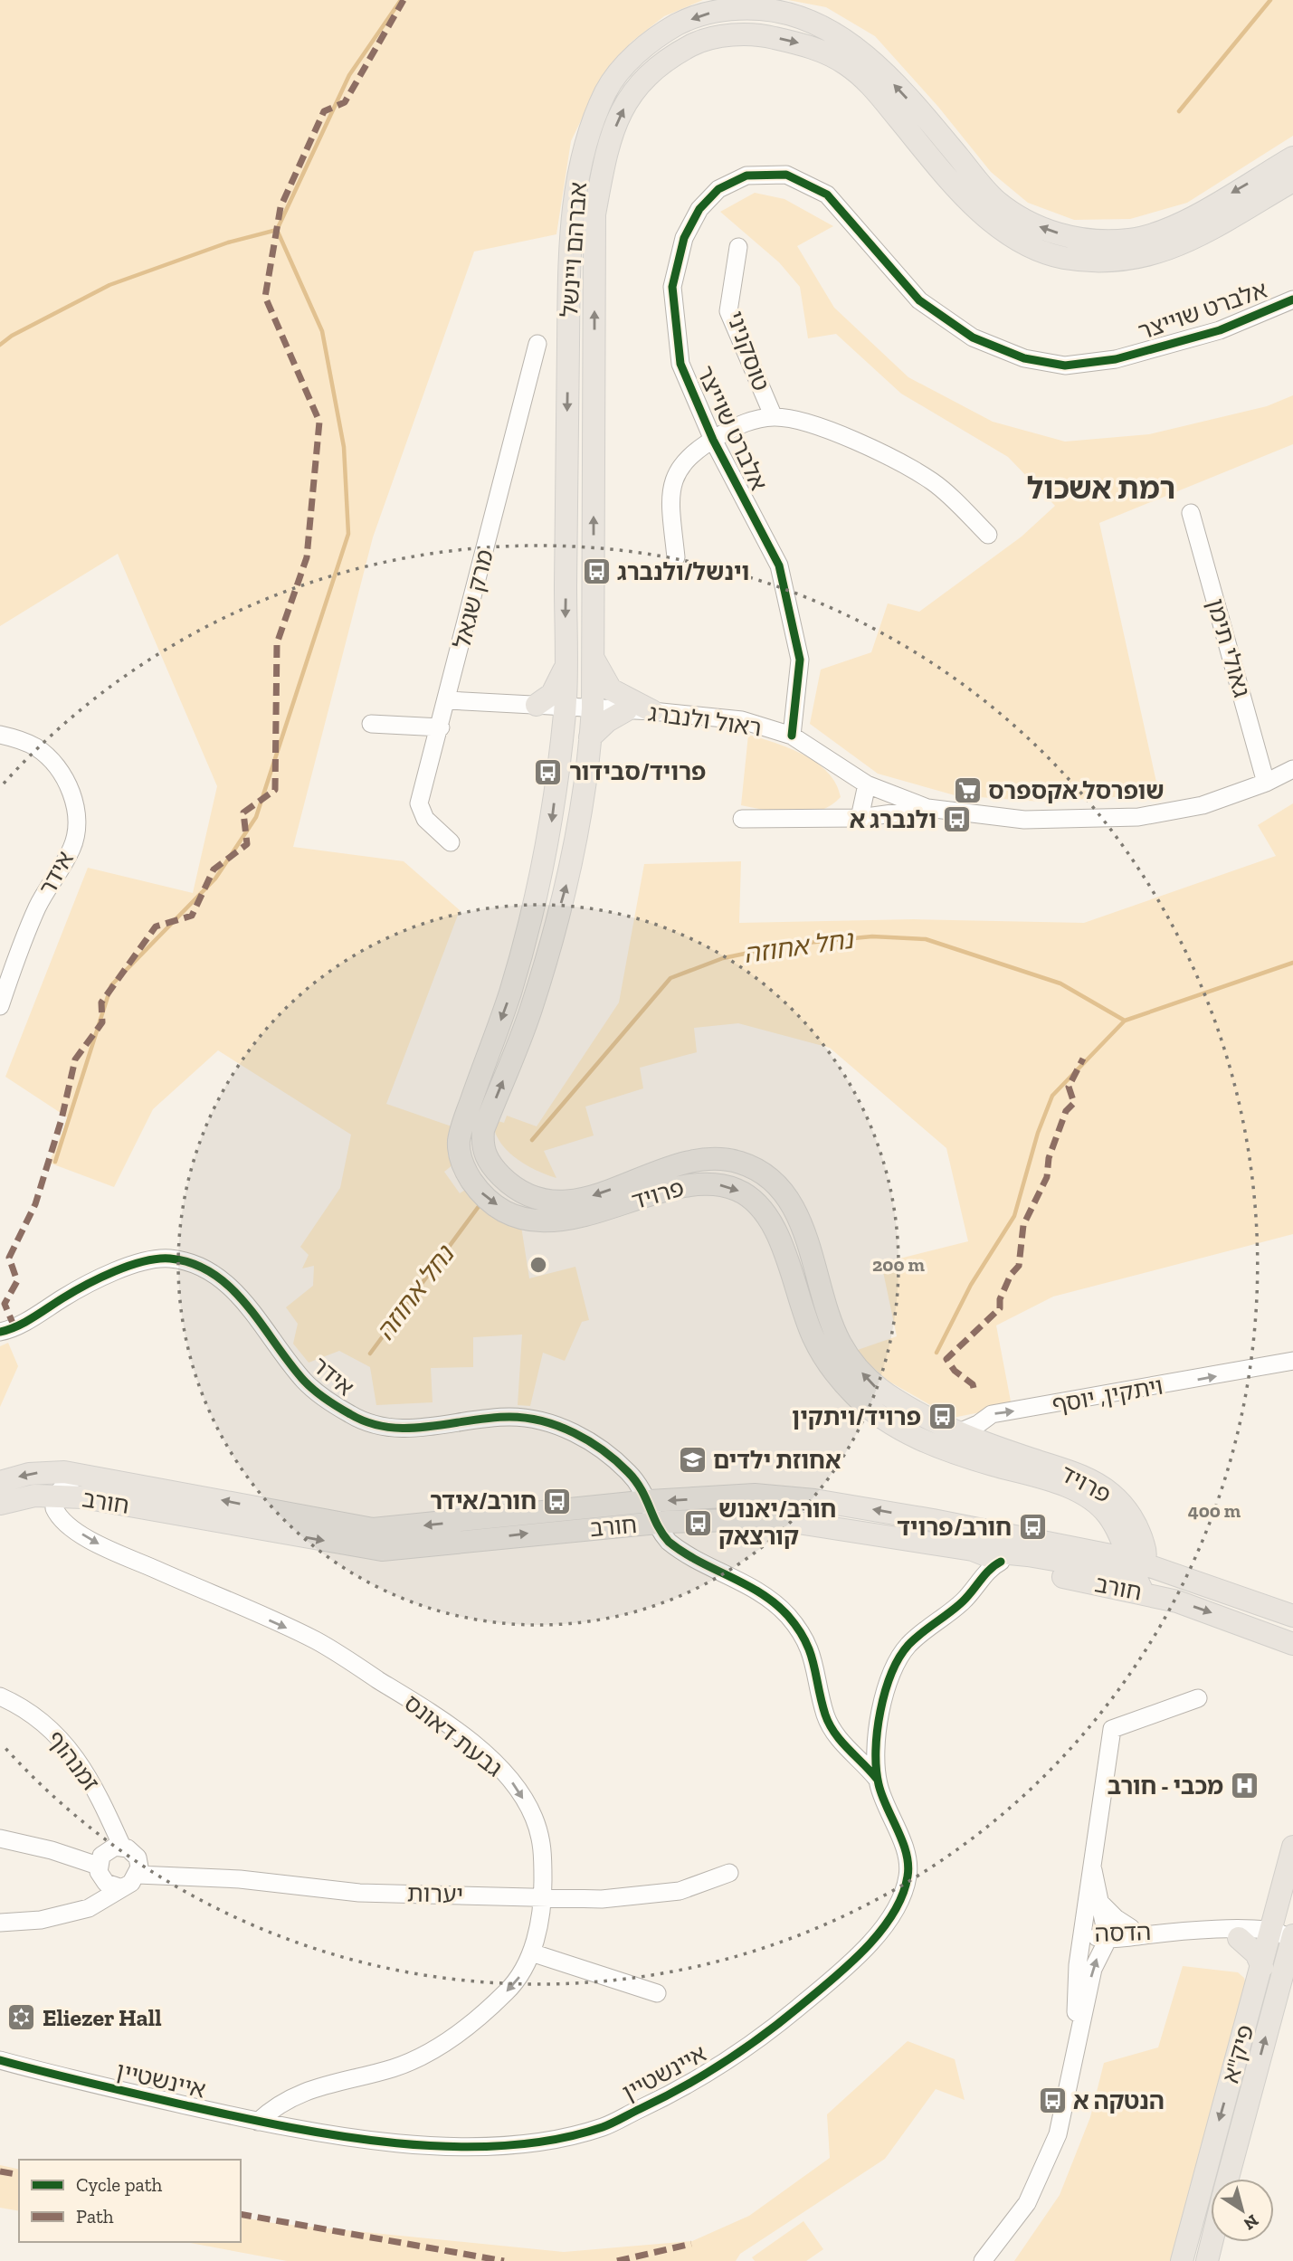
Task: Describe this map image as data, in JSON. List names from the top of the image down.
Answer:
{
  "streets": {
    "main road": [
      "אברהם ויינשל",
      "פרויד",
      "חורב",
      "פיק\"א"
    ],
    "street": [
      "אלברט שוייצר",
      "טוסקניני",
      "מרק שגאל",
      "גאולי תימן",
      "ראול ולנברג",
      "אידר",
      "ויתקין, יוסף",
      "גבעת דאונס",
      "זמנהוף",
      "יערות",
      "הדסה",
      "איינשטיין"
    ]
  },
  "crossings": [
    ["אברהם ויינשל", "ראול ולנברג"],
    ["אברהם ויינשל", "פרויד"],
    ["אלברט שוייצר", "ראול ולנברג"],
    ["מרק שגאל", "ראול ולנברג"],
    ["גאולי תימן", "ראול ולנברג"],
    ["ראול ולנברג", "פרויד"],
    ["אידר", "חורב"],
    ["אידר", "איינשטיין"],
    ["פרויד", "ויתקין, יוסף"],
    ["פרויד", "חורב"],
    ["חורב", "גבעת דאונס"],
    ["חורב", "איינשטיין"],
    ["גבעת דאונס", "יערות"],
    ["גבעת דאונס", "איינשטיין"],
    ["זמנהוף", "יערות"],
    ["הדסה", "פיק\"א"]
  ],
  "one_way": ["ויתקין, יוסף"],
  "districts": ["רמת אשכול"],
  "water": ["נחל אחוזה"],
  "places": {
    "bus stop": [
      "וינשל/ולנברג",
      "פרויד/סבידור",
      "ולנברג א",
      "פרויד/ויתקין",
      "חורב/אידר",
      "חורב/יאנוש קורצאק",
      "חורב/פרויד",
      "הנטקה א"
    ],
    "supermarket": ["שופרסל אקספרס"],
    "school or university": ["אחוזת ילדים"],
    "hospital": ["מכבי - חורב"],
    "synagogue": ["Eliezer Hall"]
  },
  "legend": ["Cycle path", "Path"],
  "north": "bottom right",
  "rings": ["200 m", "400 m"]
}
